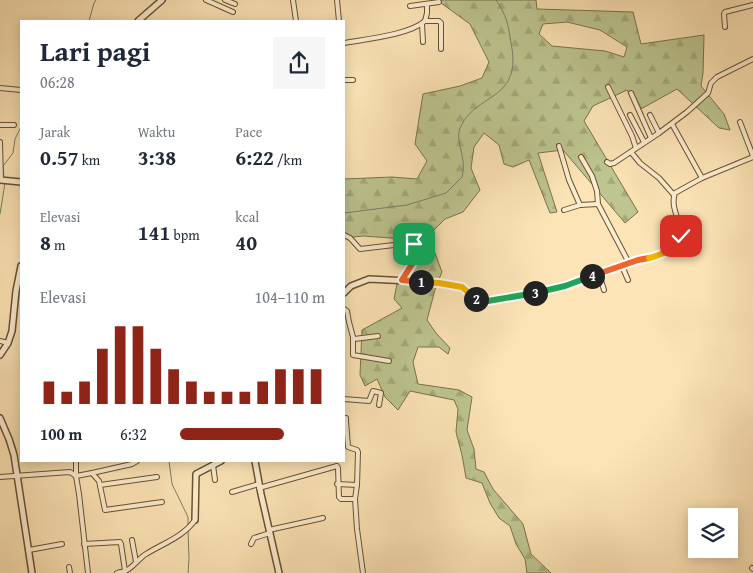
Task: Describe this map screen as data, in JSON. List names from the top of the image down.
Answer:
{
  "page": {
    "heading": ["Lari pagi", "06:28"],
    "stats": [
      ["Jarak", "0.57 km"],
      ["Waktu", "3:38"],
      ["Pace", "6:22 /km"],
      ["Elevasi", "8 m"],
      ["141 bpm"],
      ["kcal", "40"]
    ],
    "pins": [
      "4",
      "1",
      "3",
      "2"
    ],
    "chart": ["Elevasi", "104–110 m"],
    "list": [
      {
        "name": "100 m",
        "note": "6:32"
      }
    ]
  }
}
